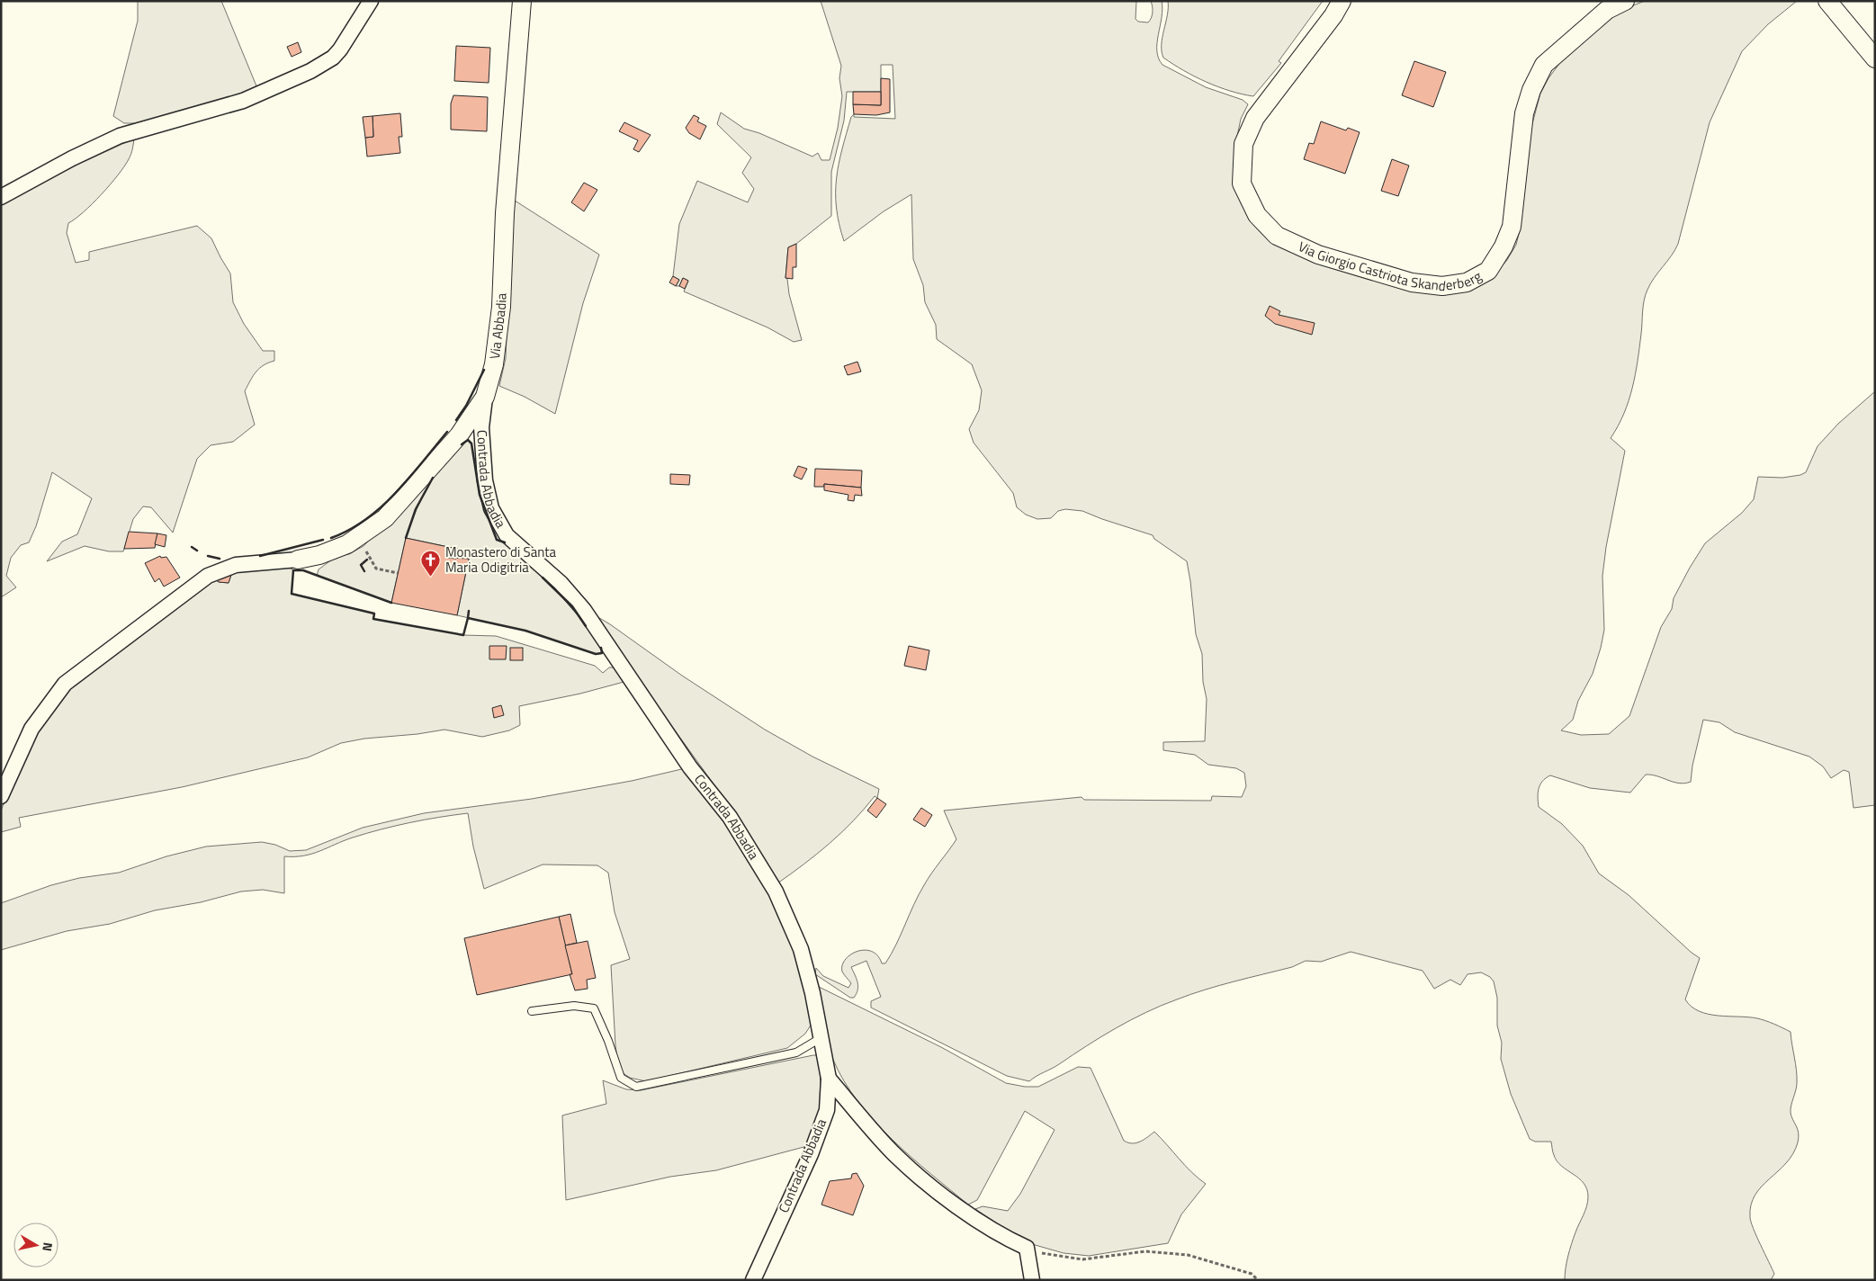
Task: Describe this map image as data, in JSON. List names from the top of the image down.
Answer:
{
  "streets": {
    "street": ["Via Giorgio Castriota Skanderberg", "Via Abbadia", "Contrada Abbadia"]
  },
  "crossings": [
    ["Via Abbadia", "Contrada Abbadia"]
  ],
  "places": {
    "church": ["Monastero di Santa Maria Odigitria"]
  },
  "north": "right"
}
